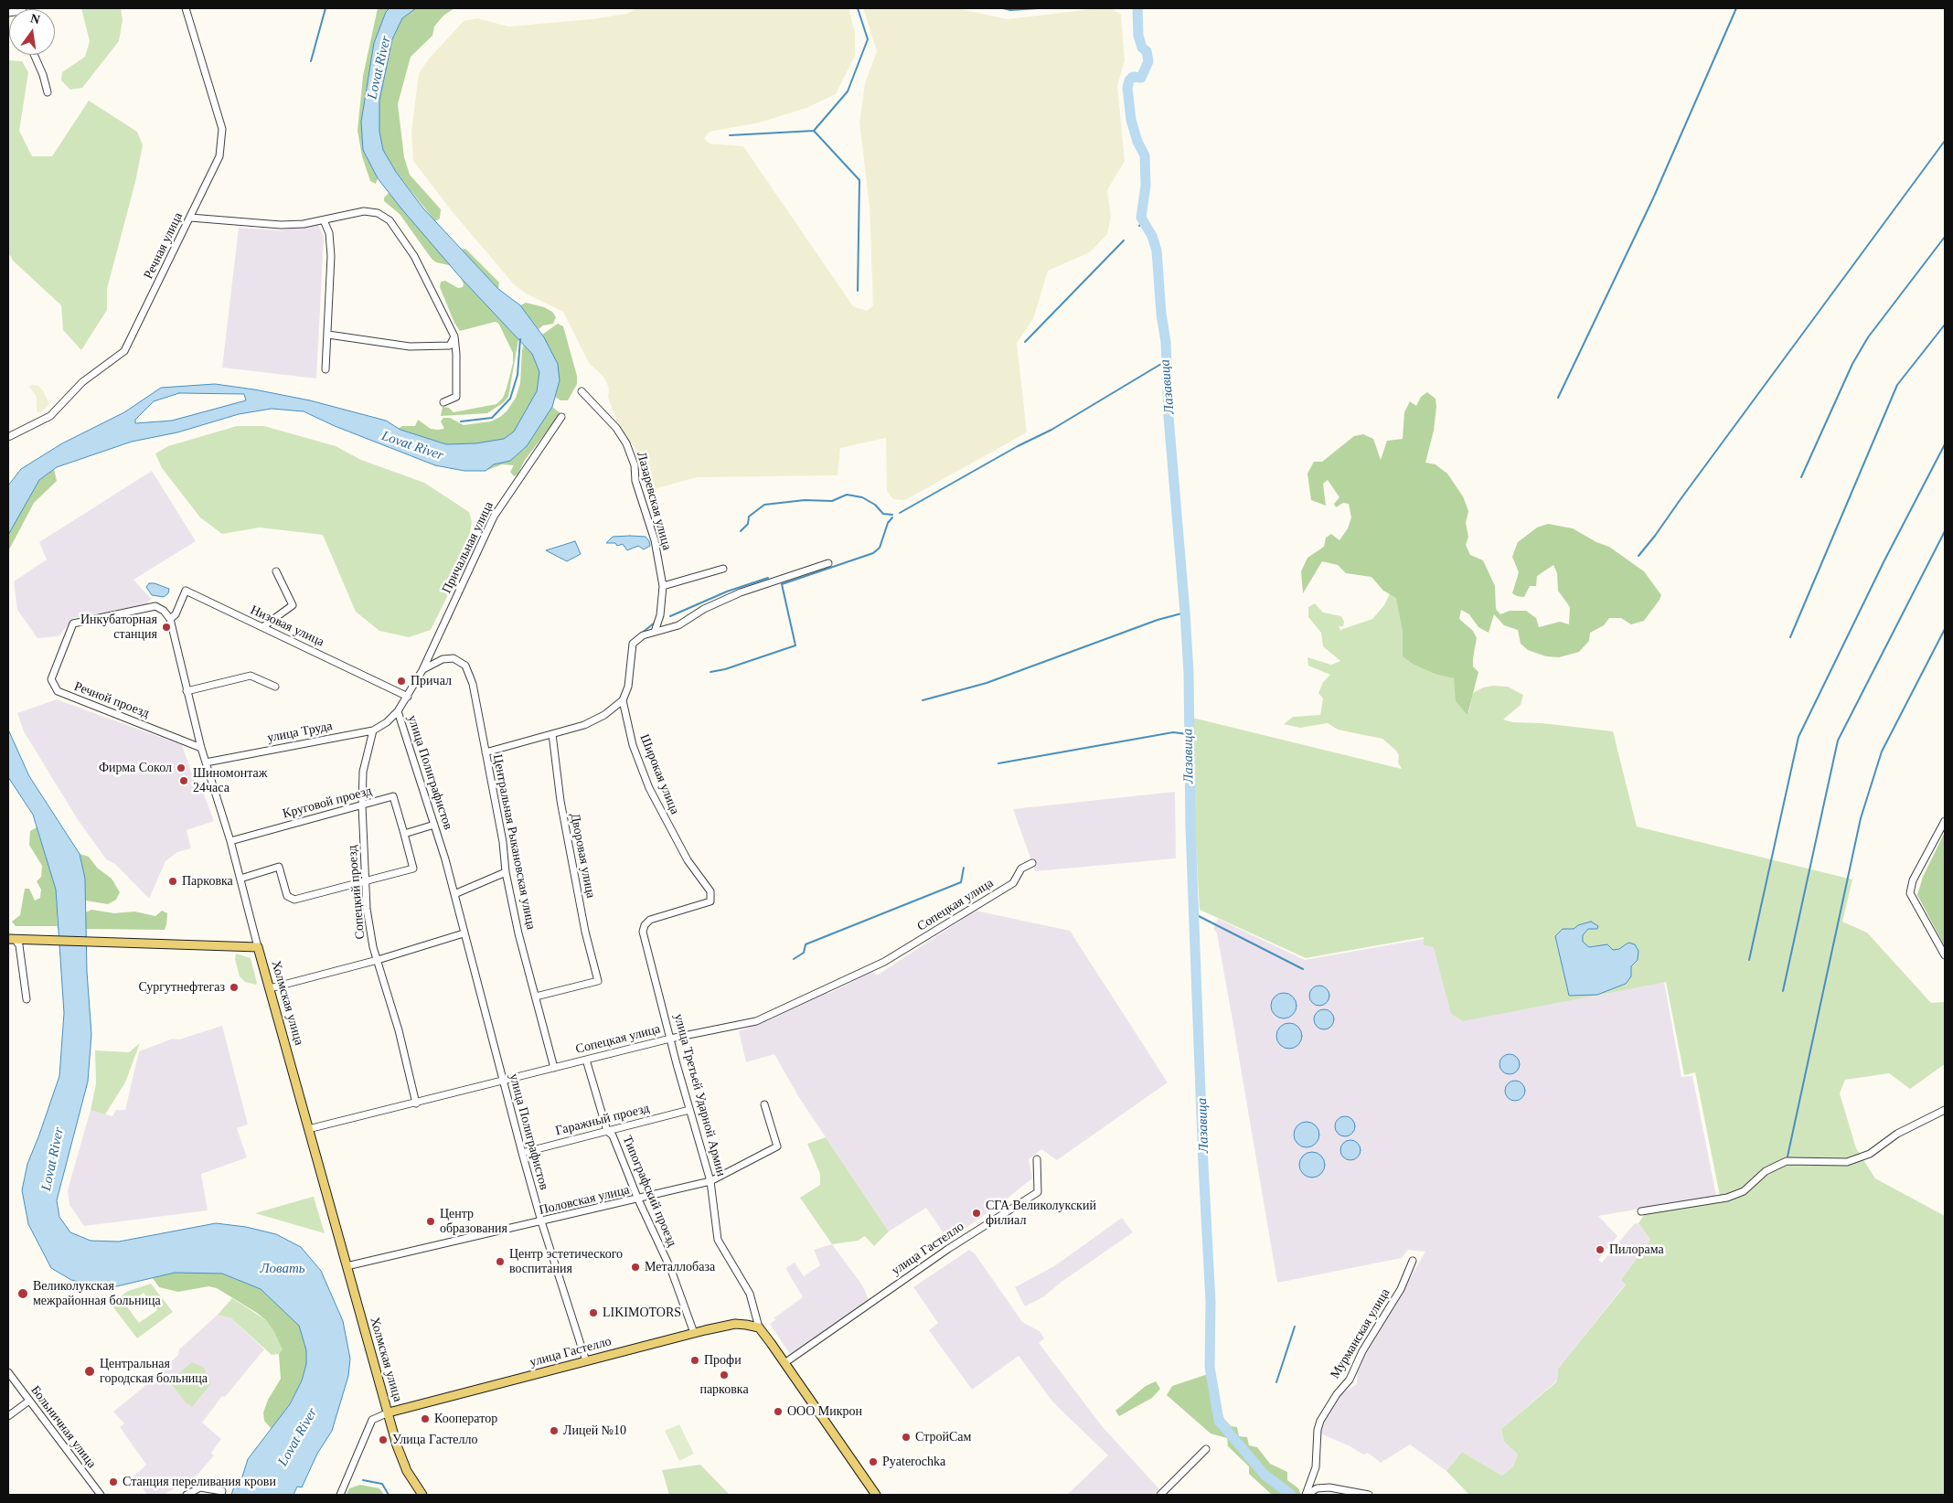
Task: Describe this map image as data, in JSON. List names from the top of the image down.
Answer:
{
  "streets": {
    "main road": ["Холмская улица", "улица Третьей Ударной Армии", "улица Гастелло"],
    "street": [
      "Речная улица",
      "Лазаревская улица",
      "Причальная улица",
      "Низовая улица",
      "Речной проезд",
      "улица Труда",
      "улица Полиграфистов",
      "Широкая улица",
      "Круговой проезд",
      "Центральная Рыкановская улица",
      "Дворовая улица",
      "Сопецкий проезд",
      "Сопецкая улица",
      "Гаражный проезд",
      "Типографский проезд",
      "Половская улица",
      "Мурманская улица",
      "Больничная улица"
    ]
  },
  "crossings": [
    ["Причальная улица", "Низовая улица"],
    ["Причальная улица", "улица Труда"],
    ["Причальная улица", "улица Полиграфистов"],
    ["Причальная улица", "Центральная Рыкановская улица"],
    ["Низовая улица", "Речной проезд"],
    ["Низовая улица", "Холмская улица"],
    ["Речной проезд", "Холмская улица"],
    ["улица Труда", "улица Полиграфистов"],
    ["улица Труда", "Сопецкий проезд"],
    ["улица Труда", "Холмская улица"],
    ["улица Полиграфистов", "Сопецкая улица"],
    ["улица Полиграфистов", "Гаражный проезд"],
    ["улица Полиграфистов", "Половская улица"],
    ["улица Полиграфистов", "улица Гастелло"],
    ["Широкая улица", "улица Третьей Ударной Армии"],
    ["Круговой проезд", "Сопецкий проезд"],
    ["Круговой проезд", "Холмская улица"],
    ["Центральная Рыкановская улица", "Дворовая улица"],
    ["Центральная Рыкановская улица", "Сопецкая улица"],
    ["Сопецкий проезд", "Сопецкая улица"],
    ["Сопецкая улица", "Холмская улица"],
    ["Сопецкая улица", "улица Третьей Ударной Армии"],
    ["Сопецкая улица", "Типографский проезд"],
    ["Холмская улица", "Половская улица"],
    ["Холмская улица", "улица Гастелло"],
    ["улица Третьей Ударной Армии", "Гаражный проезд"],
    ["улица Третьей Ударной Армии", "Половская улица"],
    ["улица Третьей Ударной Армии", "улица Гастелло"],
    ["Гаражный проезд", "Типографский проезд"],
    ["Типографский проезд", "Половская улица"],
    ["Типографский проезд", "улица Гастелло"]
  ],
  "water": ["Lovat River", "Лазавица", "Ловать"],
  "places": [
    "Инкубаторная станция",
    "Причал",
    "Фирма Сокол",
    "Шиномонтаж 24часа",
    "Парковка",
    "Сургутнефтегаз",
    "СГА Великолукский филиал",
    "Центр образования",
    "Пилорама",
    "Центр эстетического воспитания",
    "Металлобаза",
    "Великолукская межрайонная больница",
    "LIKIMOTORS",
    "Профи",
    "Центральная городская больница",
    "парковка",
    "ООО Микрон",
    "Кооператор",
    "Лицей №10",
    "СтройСам",
    "Улица Гастелло",
    "Pyaterochka",
    "Станция переливания крови"
  ],
  "north": "top"
}
